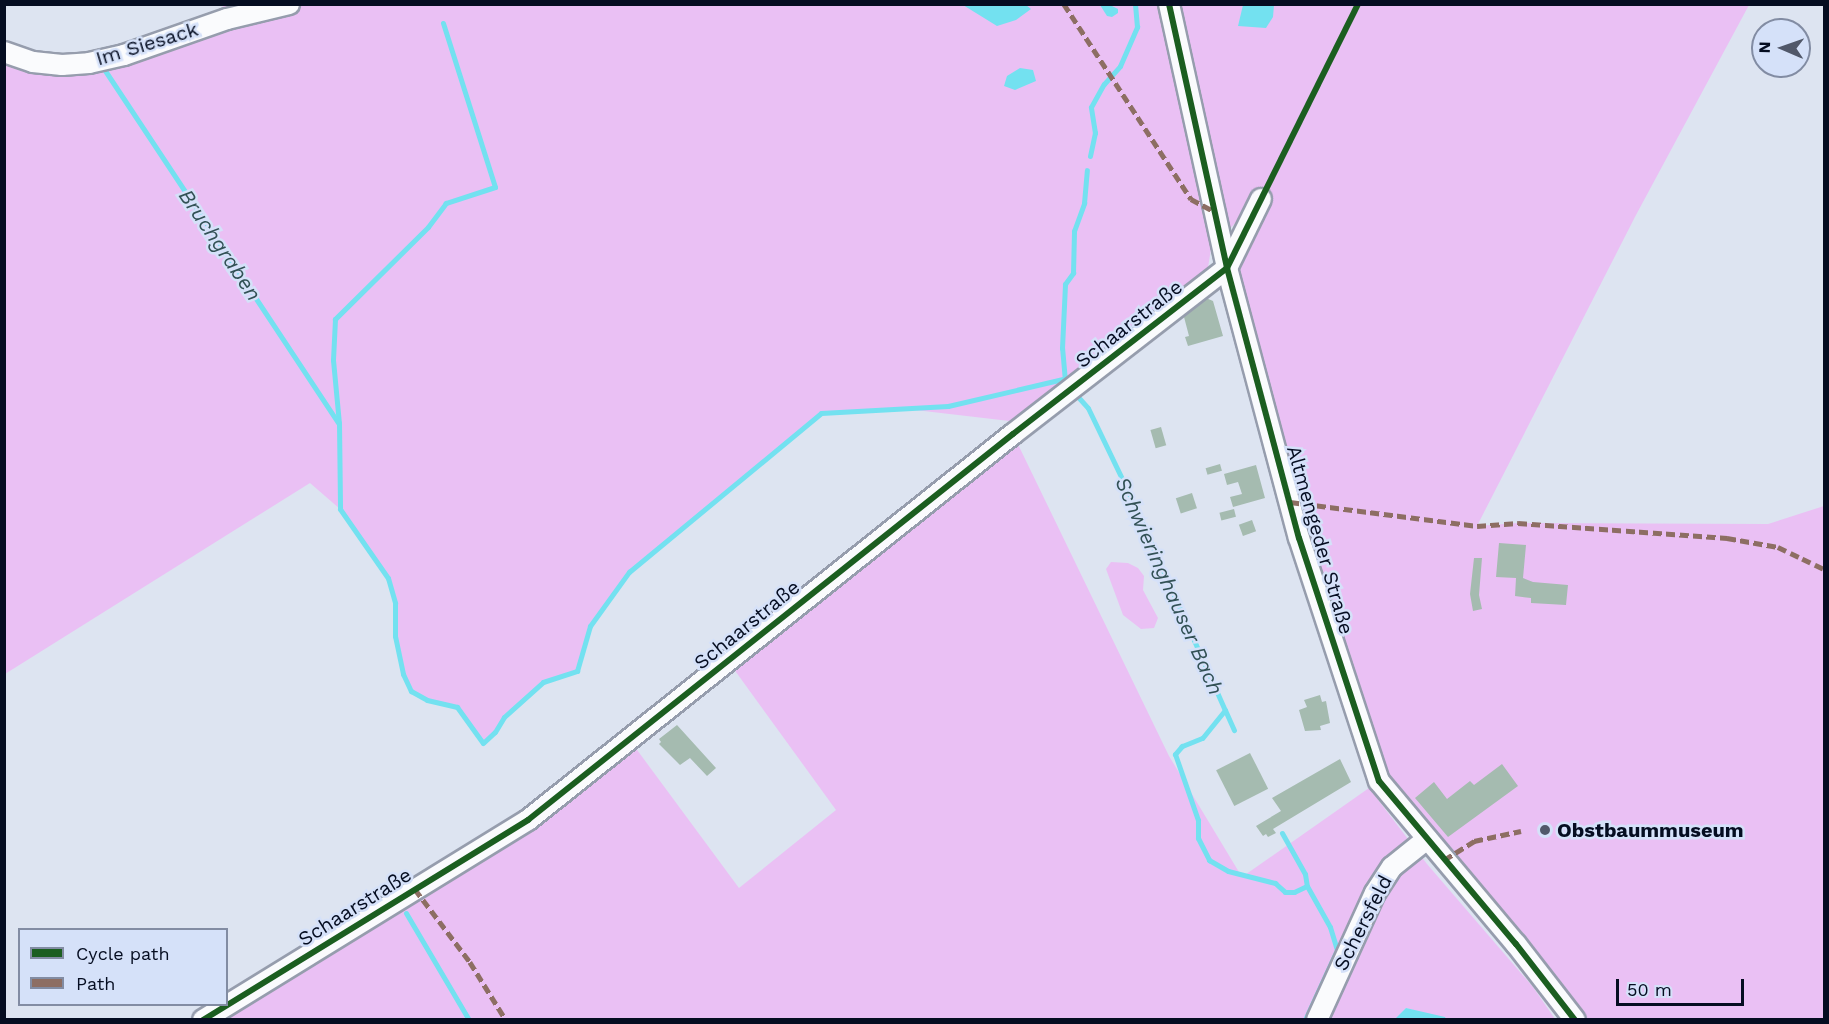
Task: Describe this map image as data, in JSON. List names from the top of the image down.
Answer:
{
  "streets": {
    "street": [
      "Im Siesack",
      "Schaarstraße",
      "Altmengeder Straße",
      "Schersfeld"
    ]
  },
  "crossings": [
    ["Schaarstraße", "Altmengeder Straße"],
    ["Altmengeder Straße", "Schersfeld"]
  ],
  "water": ["Bruchgraben", "Schwieringhauser Bach"],
  "places": ["Obstbaummuseum"],
  "legend": ["Cycle path", "Path"],
  "scale_bar": "50 m",
  "north": "left"
}
